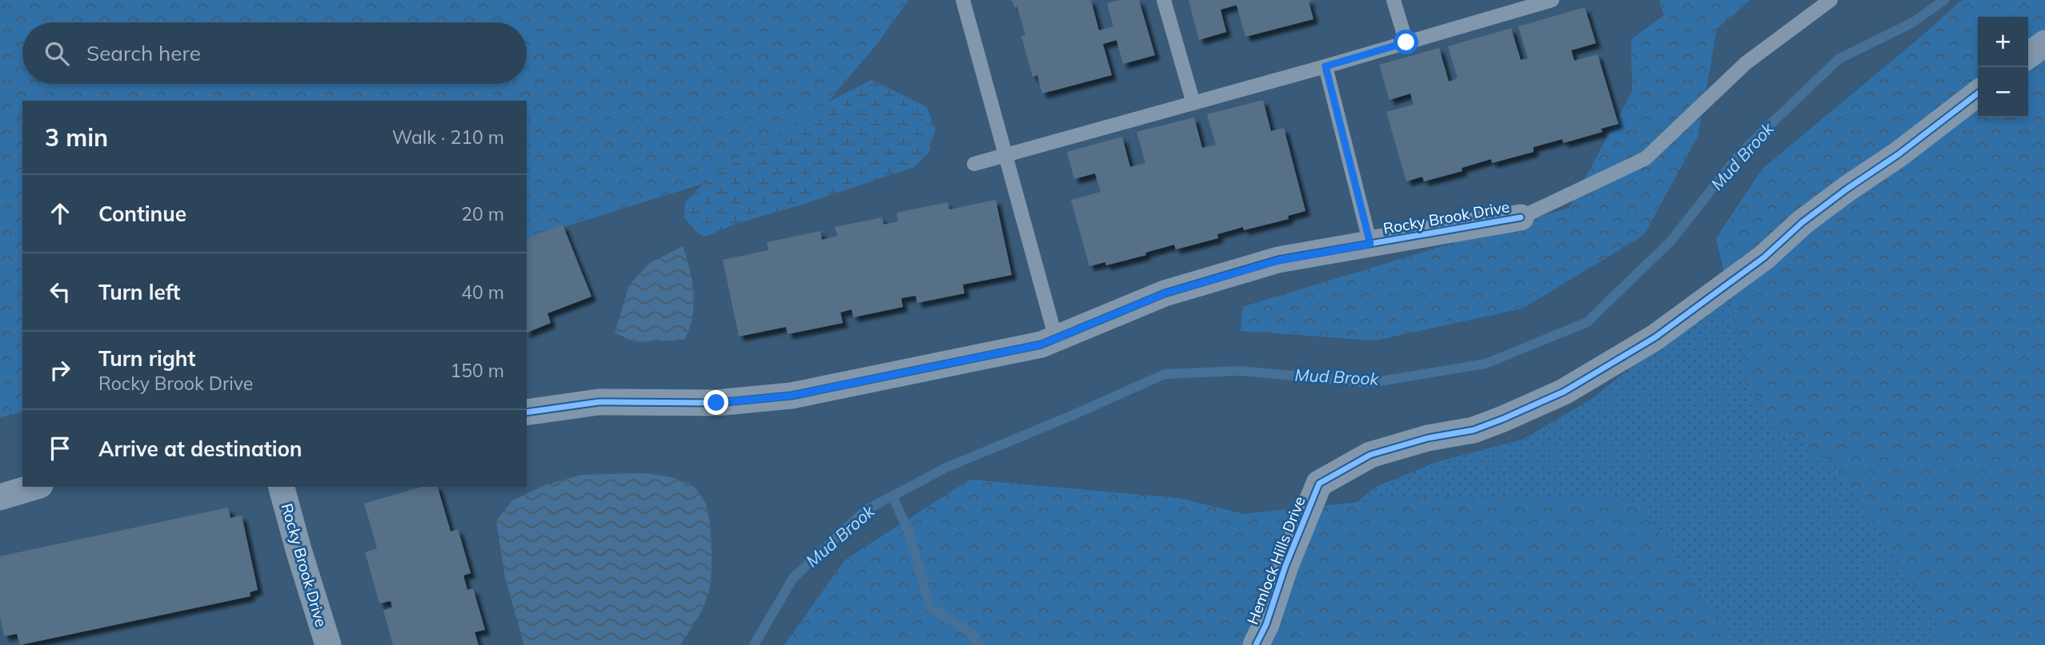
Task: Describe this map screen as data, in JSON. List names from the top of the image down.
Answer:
{
  "streets": {
    "street": ["Rocky Brook Drive", "Hemlock Hills Drive"]
  },
  "water": ["Mud Brook"],
  "page": {
    "map_buttons": ["+", "−"],
    "search": "Search here",
    "heading": ["3 min", "Walk · 210 m"],
    "list": [
      ["Continue", "20 m"],
      ["Turn left", "40 m"],
      ["Turn right", "Rocky Brook Drive", "150 m"],
      "Arrive at destination"
    ]
  }
}
